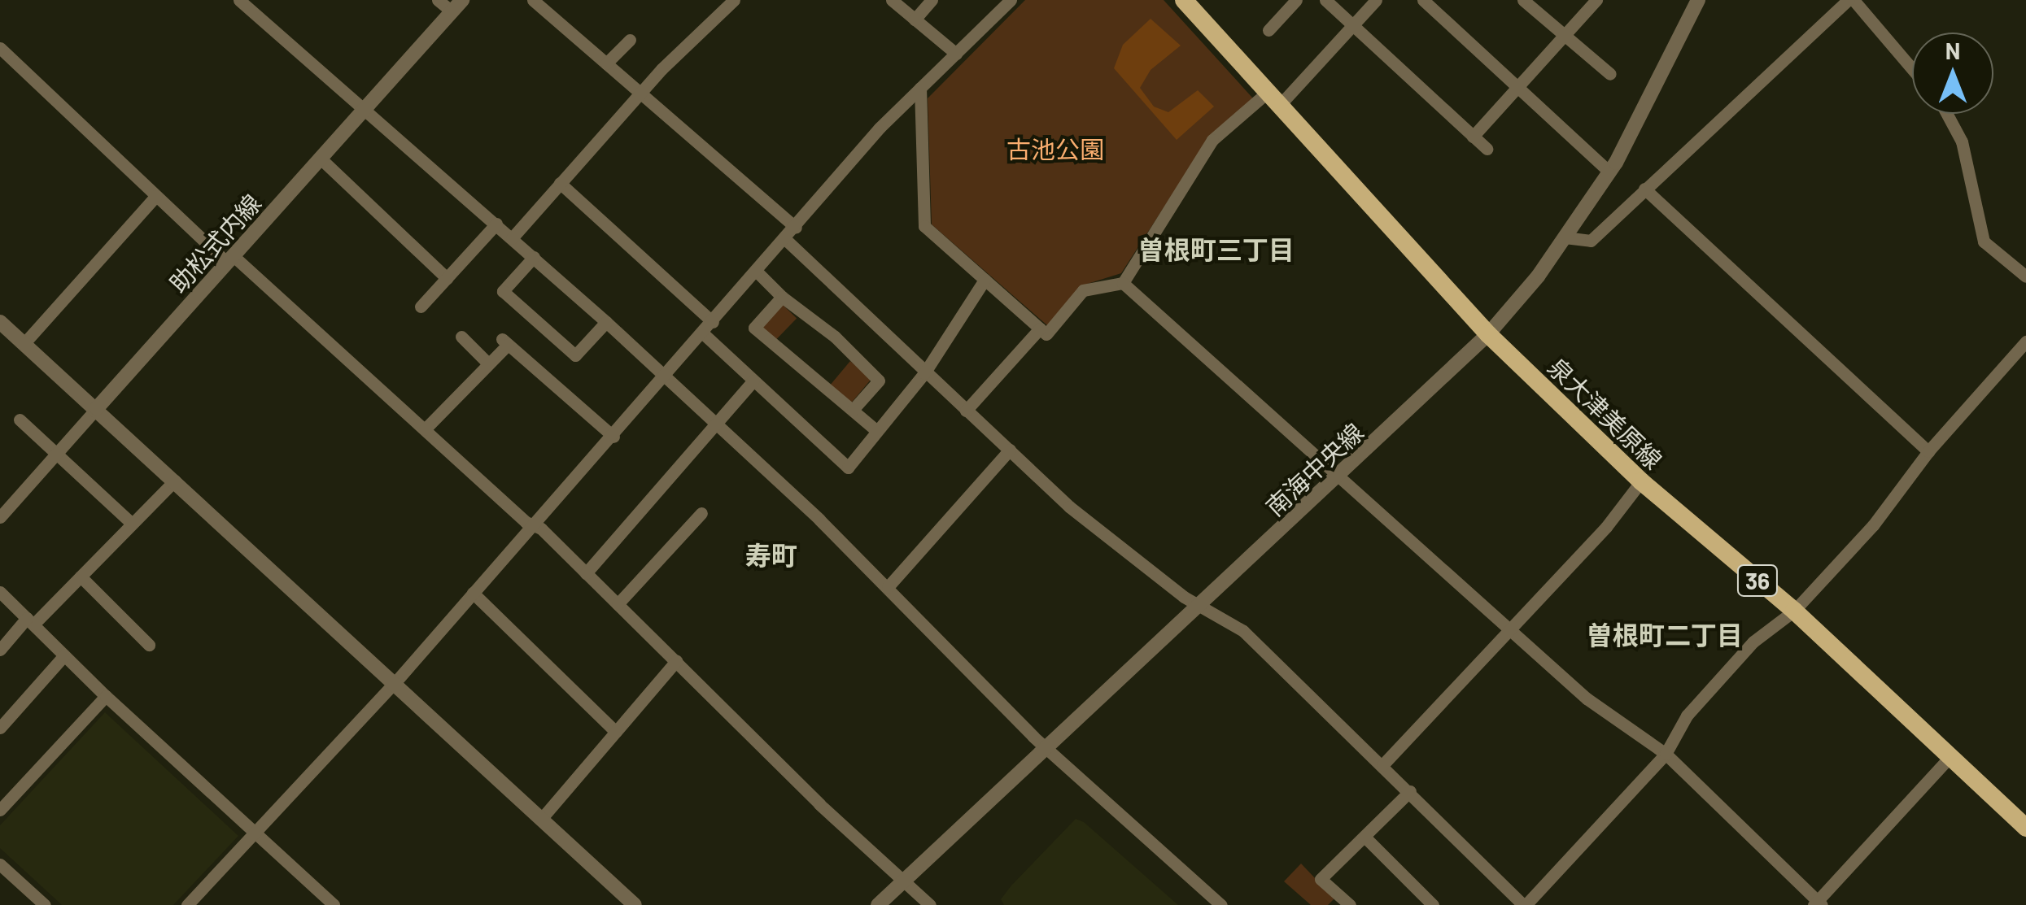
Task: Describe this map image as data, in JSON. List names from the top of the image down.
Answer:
{
  "streets": {
    "main road": ["泉大津美原線", "36"],
    "street": ["助松式内線", "南海中央線"]
  },
  "crossings": [
    ["泉大津美原線", "南海中央線"]
  ],
  "districts": ["曽根町三丁目", "寿町", "曽根町二丁目"],
  "parks": ["古池公園"],
  "north": "top"
}
